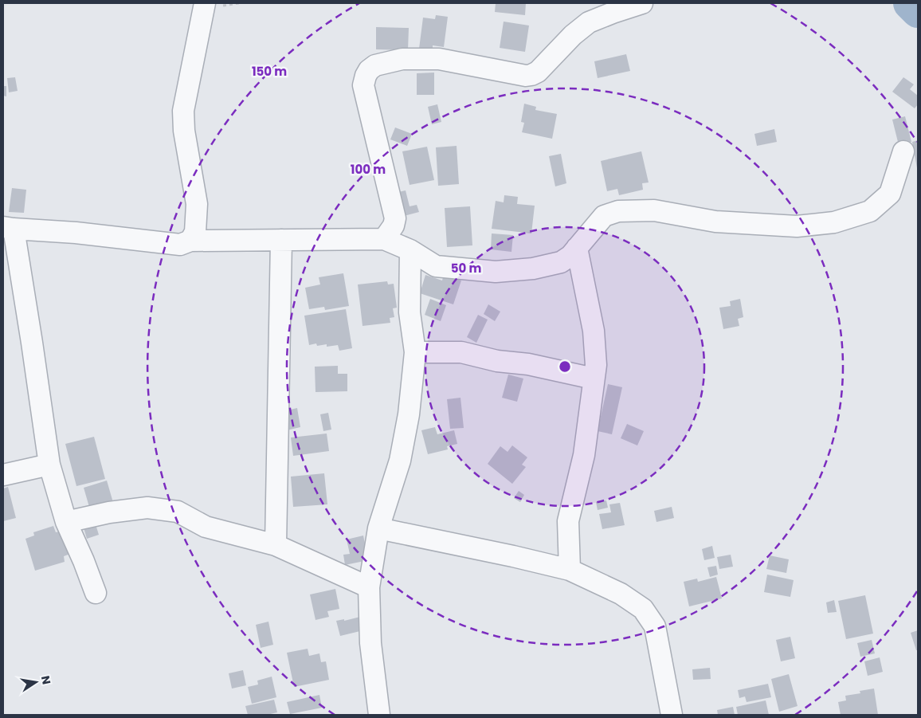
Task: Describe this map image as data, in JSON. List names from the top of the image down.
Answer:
{
  "north": "right",
  "rings": ["150 m", "100 m", "50 m"]
}
